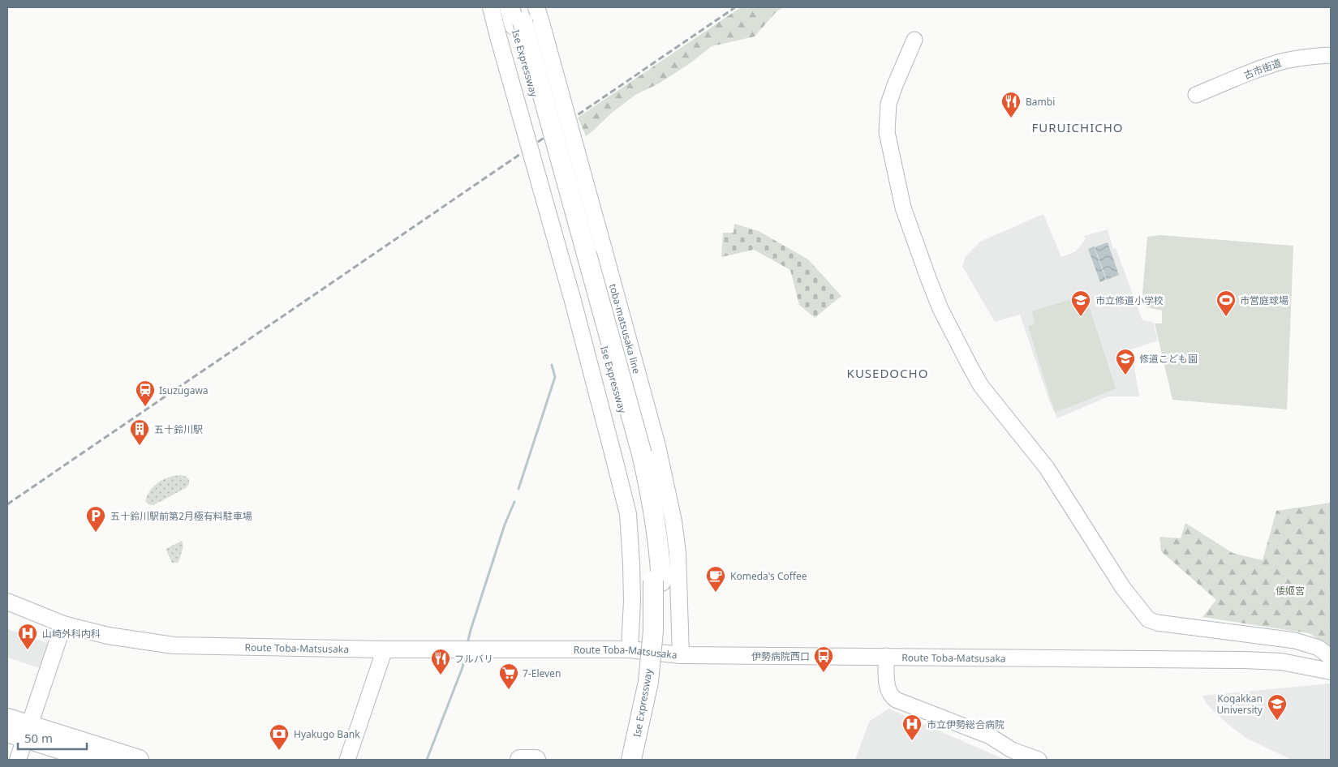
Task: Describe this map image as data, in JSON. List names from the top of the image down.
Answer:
{
  "streets": {
    "highway": ["Ise Expressway"],
    "main road": ["toba-matsusaka line", "Route Toba-Matsusaka"],
    "street": ["古市街道"]
  },
  "crossings": [
    ["Ise Expressway", "toba-matsusaka line"],
    ["toba-matsusaka line", "Route Toba-Matsusaka"]
  ],
  "districts": ["FURUICHICHO", "KUSEDOCHO"],
  "parks": ["倭姬宮"],
  "places": {
    "restaurant": ["Bambi", "フルバリ"],
    "school or university": ["市立修道小学校", "修道こども園", "Kogakkan University"],
    "sports": ["市営庭球場"],
    "station": ["Isuzugawa"],
    "building": ["五十鈴川駅"],
    "parking": ["五十鈴川駅前第2月極有料駐車場"],
    "cafe": ["Komeda's Coffee"],
    "hospital": ["山崎外科内科", "市立伊勢総合病院"],
    "bus stop": ["伊勢病院西口"],
    "supermarket": ["7-Eleven"],
    "bank": ["Hyakugo Bank"]
  },
  "scale_bar": "50 m"
}
